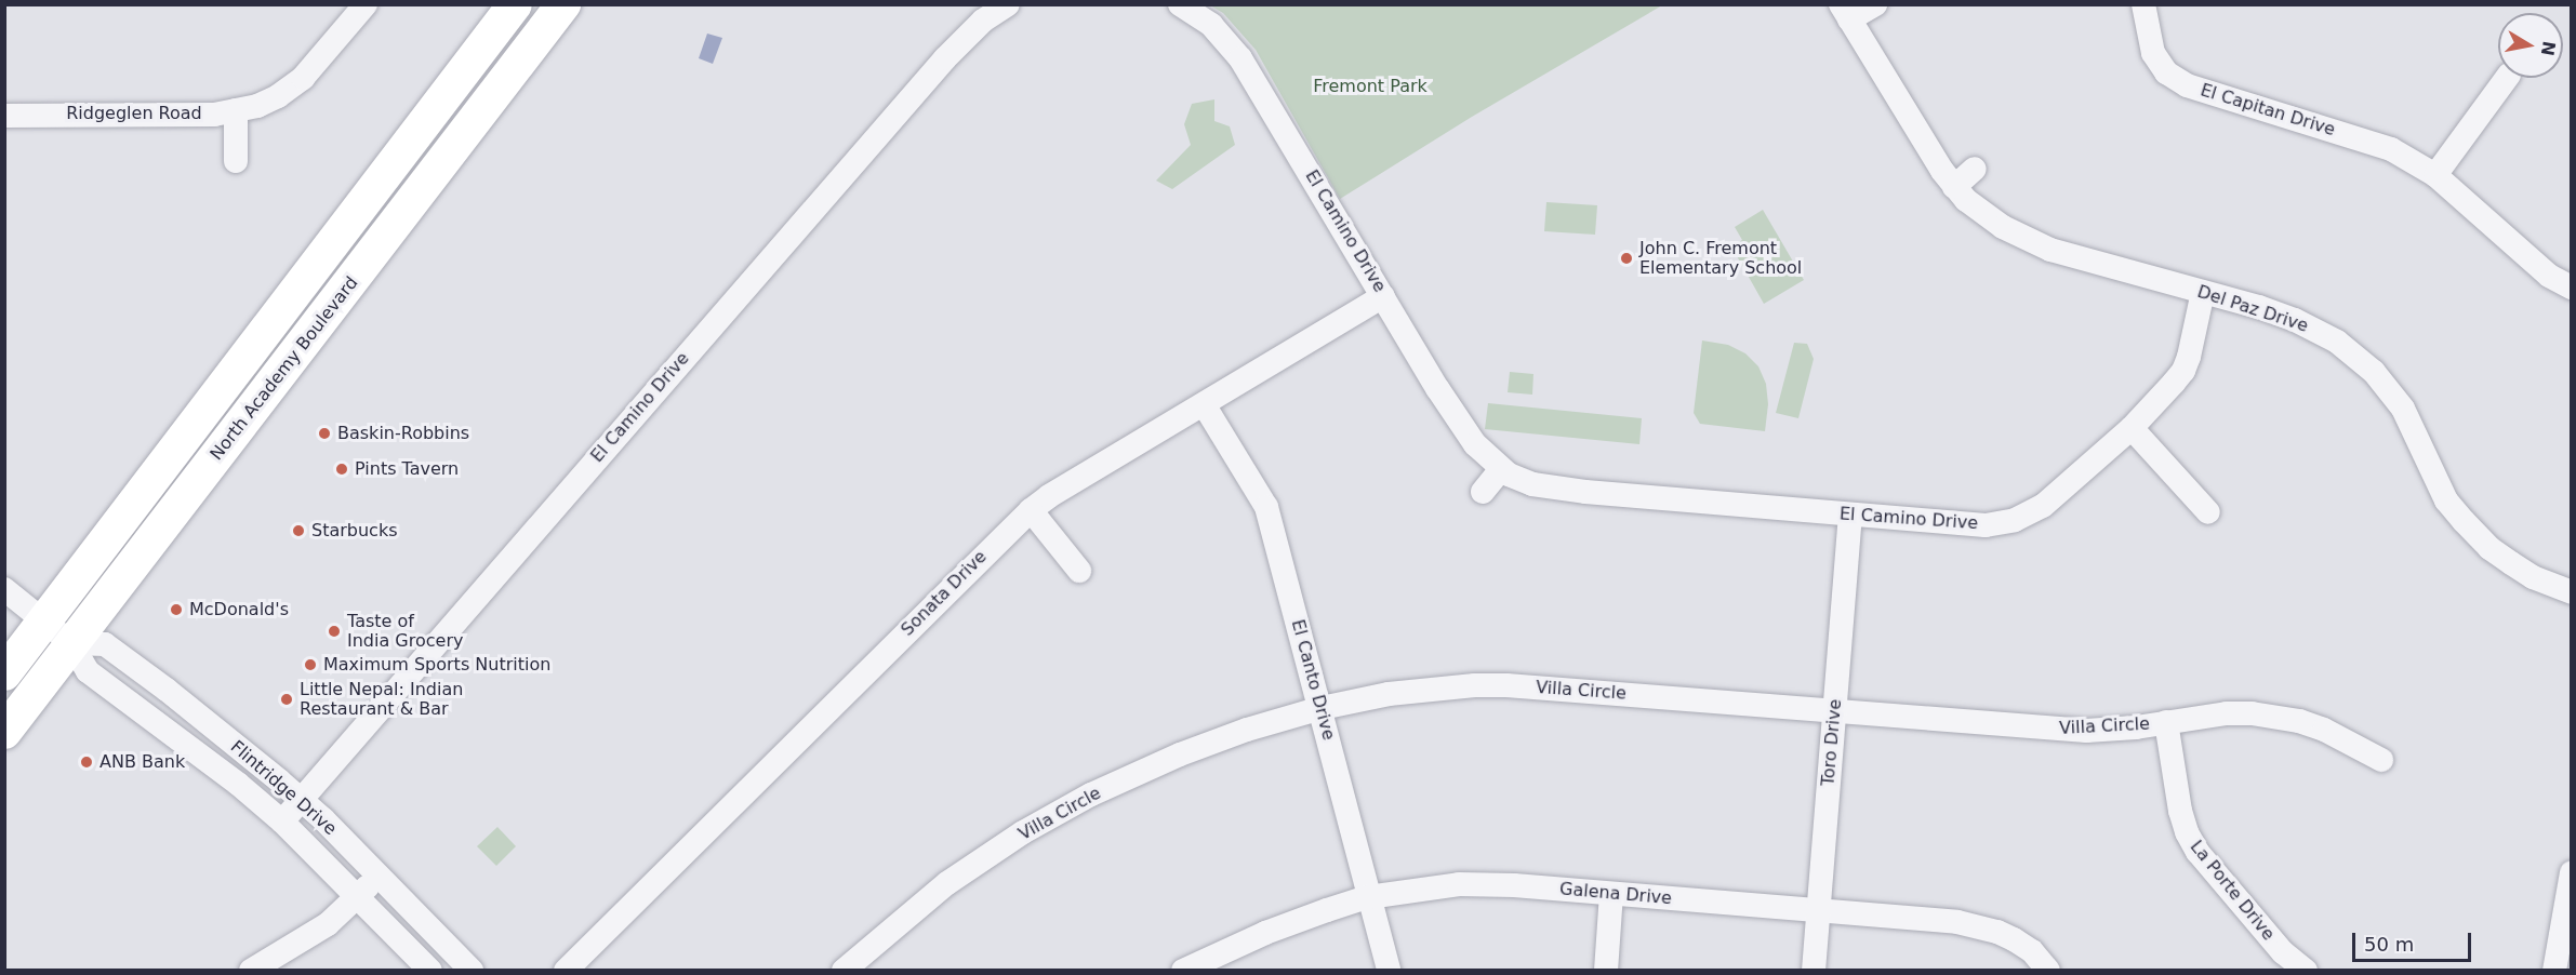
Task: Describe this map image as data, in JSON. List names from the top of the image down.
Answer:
{
  "streets": {
    "highway": ["North Academy Boulevard"],
    "street": [
      "El Capitan Drive",
      "Ridgeglen Road",
      "El Camino Drive",
      "Del Paz Drive",
      "Sonata Drive",
      "El Canto Drive",
      "Villa Circle",
      "Toro Drive",
      "Flintridge Drive",
      "La Porte Drive",
      "Galena Drive"
    ]
  },
  "crossings": [
    ["El Camino Drive", "Del Paz Drive"],
    ["El Camino Drive", "Sonata Drive"],
    ["El Camino Drive", "Toro Drive"],
    ["El Camino Drive", "Flintridge Drive"],
    ["North Academy Boulevard", "Flintridge Drive"],
    ["Sonata Drive", "El Canto Drive"],
    ["El Canto Drive", "Villa Circle"],
    ["El Canto Drive", "Galena Drive"],
    ["Villa Circle", "Toro Drive"],
    ["Villa Circle", "La Porte Drive"],
    ["Toro Drive", "Galena Drive"]
  ],
  "parks": ["Fremont Park"],
  "places": [
    "John C. Fremont Elementary School",
    "Baskin-Robbins",
    "Pints Tavern",
    "Starbucks",
    "McDonald's",
    "Taste of India Grocery",
    "Maximum Sports Nutrition",
    "Little Nepal: Indian Restaurant & Bar",
    "ANB Bank"
  ],
  "scale_bar": "50 m",
  "north": "right"
}
